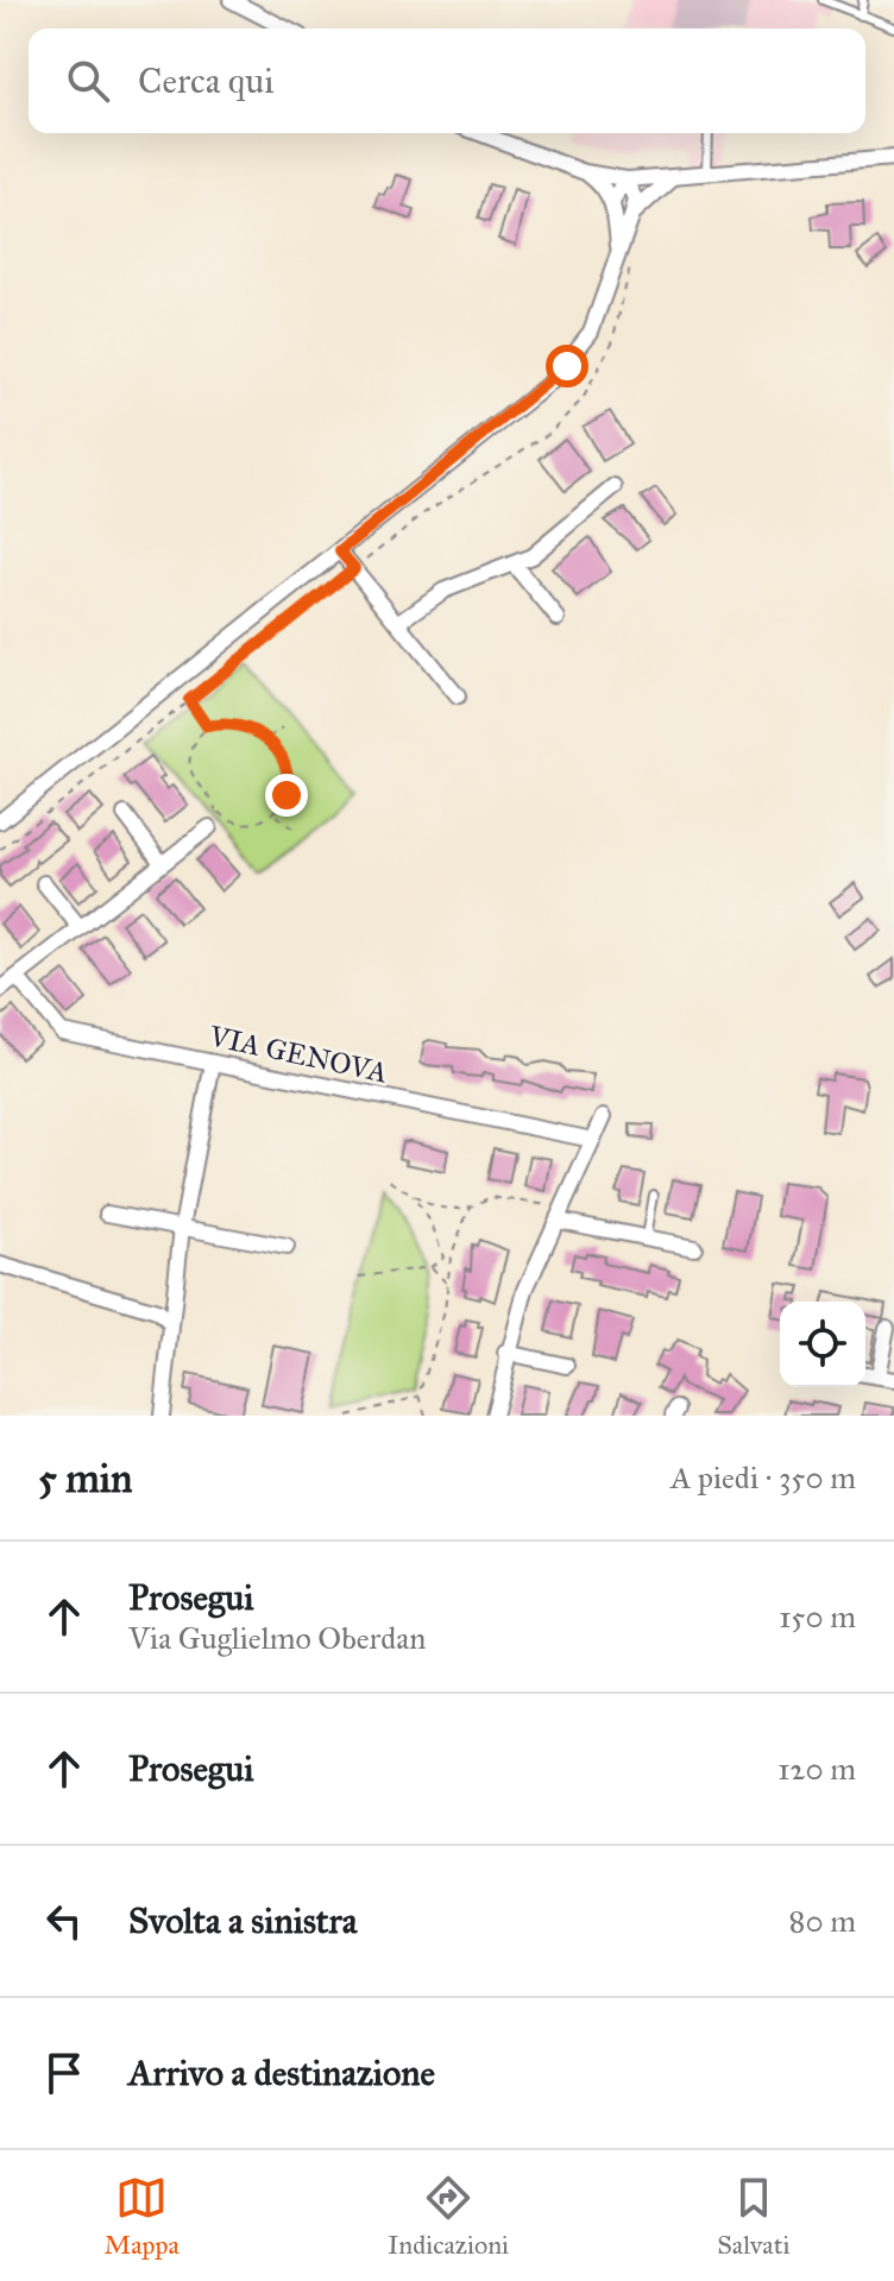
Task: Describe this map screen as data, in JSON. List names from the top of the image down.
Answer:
{
  "streets": {
    "street": ["VIA GENOVA"]
  },
  "page": {
    "search": "Cerca qui",
    "heading": ["5 min", "A piedi · 350 m"],
    "list": [
      ["Prosegui", "Via Guglielmo Oberdan", "150 m"],
      ["Prosegui", "120 m"],
      ["Svolta a sinistra", "80 m"],
      "Arrivo a destinazione"
    ],
    "nav": ["Mappa", "Indicazioni", "Salvati"]
  }
}
